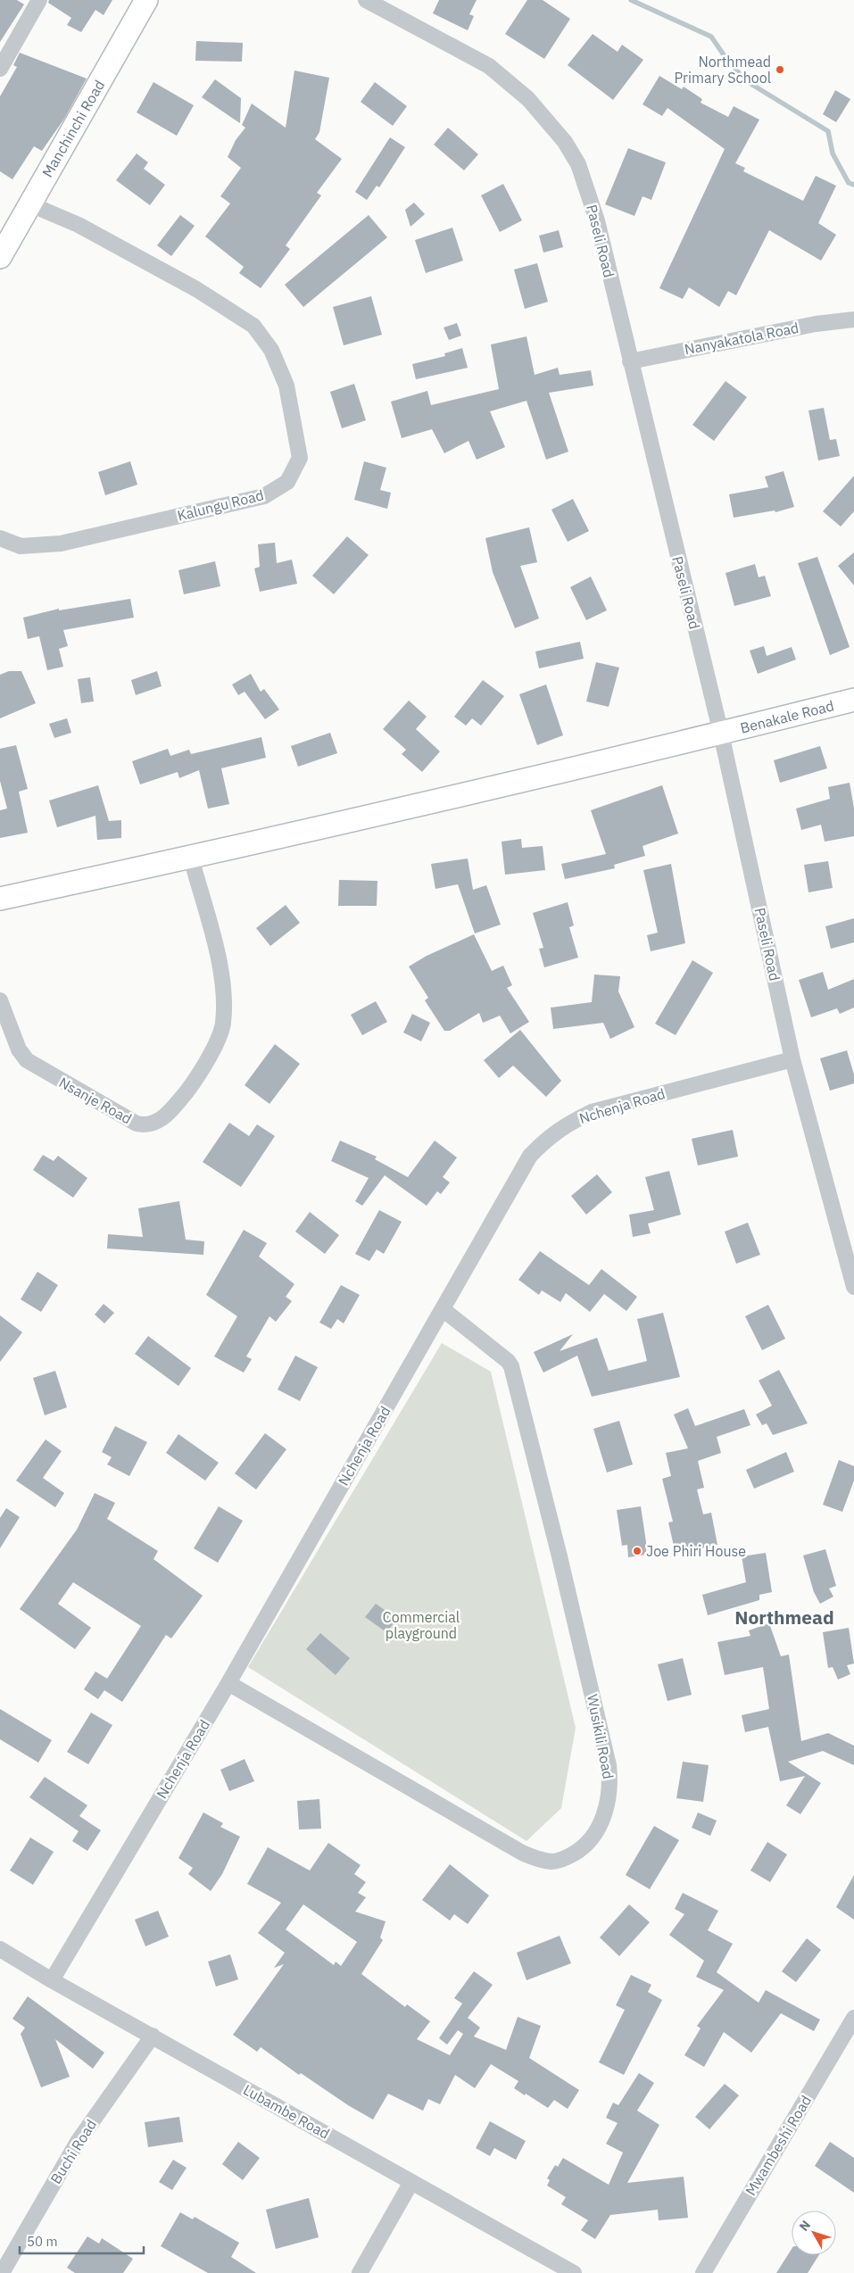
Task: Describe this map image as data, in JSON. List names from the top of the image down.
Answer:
{
  "streets": {
    "street": [
      "Manchinchi Road",
      "Paseli Road",
      "Nanyakatola Road",
      "Kalungu Road",
      "Benakale Road",
      "Nsanje Road",
      "Nchenja Road",
      "Wusikili Road",
      "Lubambe Road",
      "Mwambeshi Road",
      "Buchi Road"
    ]
  },
  "crossings": [
    ["Manchinchi Road", "Kalungu Road"],
    ["Paseli Road", "Nanyakatola Road"],
    ["Paseli Road", "Benakale Road"],
    ["Paseli Road", "Nchenja Road"],
    ["Benakale Road", "Nsanje Road"],
    ["Nchenja Road", "Wusikili Road"],
    ["Nchenja Road", "Lubambe Road"],
    ["Lubambe Road", "Buchi Road"]
  ],
  "districts": ["Northmead"],
  "parks": ["Commercial playground"],
  "places": ["Northmead Primary School", "Joe Phiri House"],
  "scale_bar": "50 m",
  "north": "top left"
}
